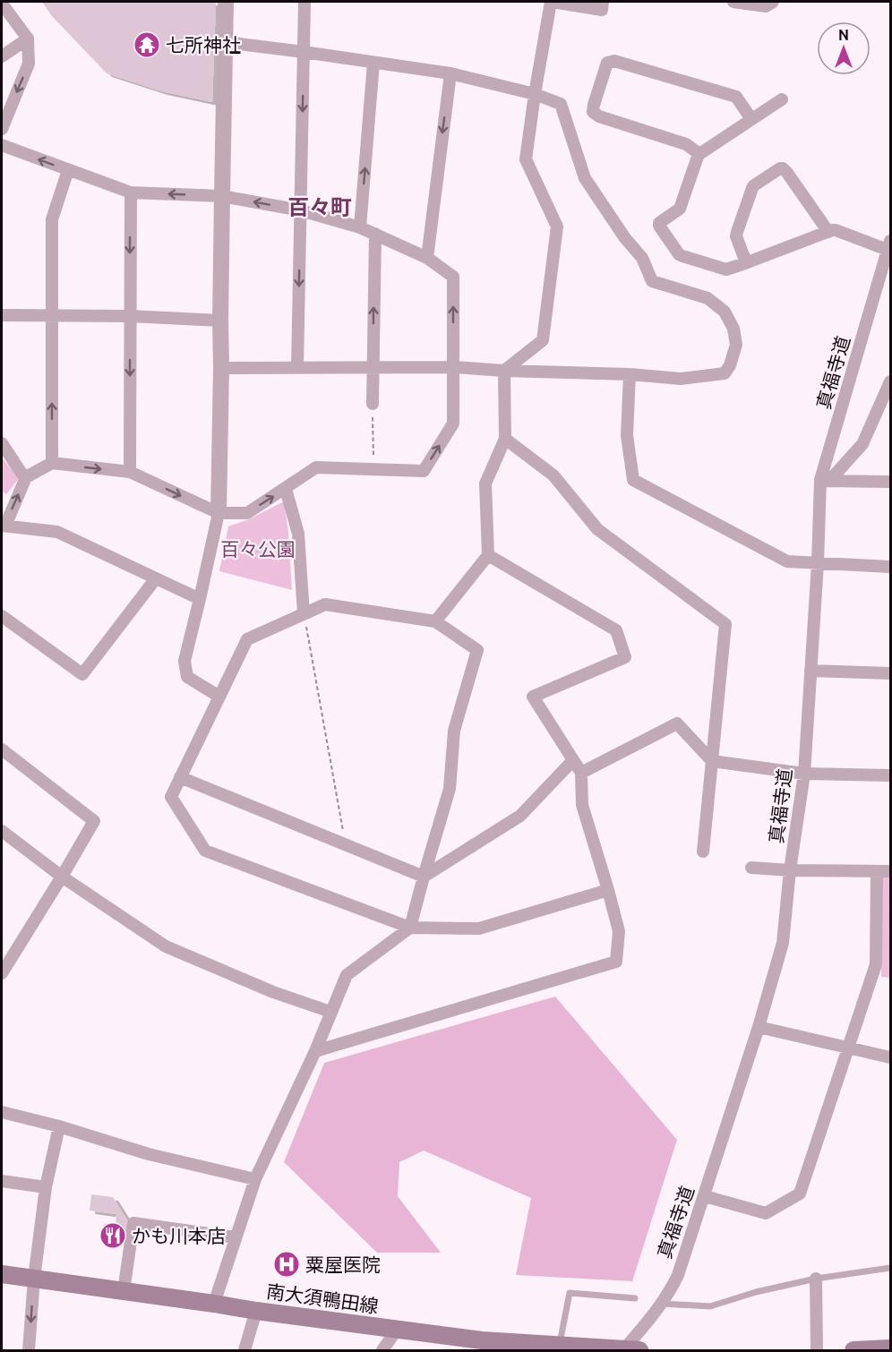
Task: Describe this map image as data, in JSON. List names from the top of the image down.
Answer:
{
  "streets": {
    "main road": ["南大須鴨田線"],
    "street": ["真福寺道"]
  },
  "crossings": [
    ["真福寺道", "南大須鴨田線"]
  ],
  "districts": ["百々町"],
  "parks": ["百々公園"],
  "places": {
    "temple": ["七所神社"],
    "restaurant": ["かも川本店"],
    "hospital": ["粟屋医院"]
  },
  "north": "top"
}
